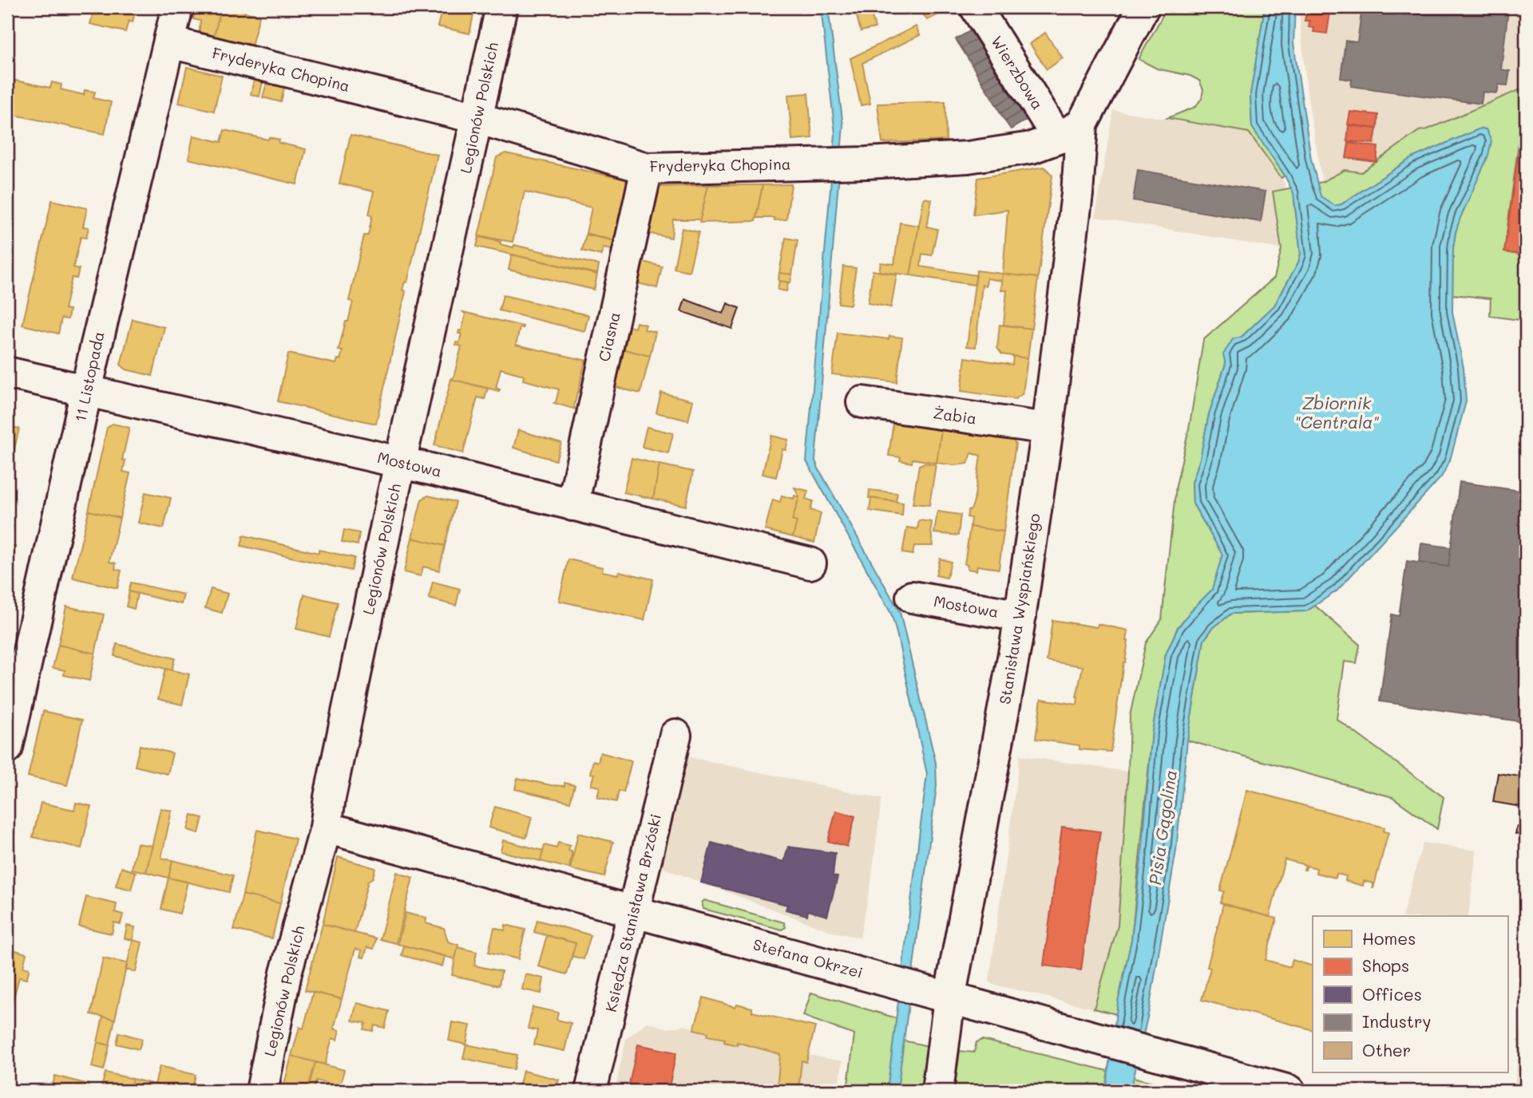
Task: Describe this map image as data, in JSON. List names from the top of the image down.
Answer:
{
  "streets": {
    "street": [
      "Fryderyka Chopina",
      "Wierzbowa",
      "Legionów Polskich",
      "Ciasna",
      "11 Listopada",
      "Żabia",
      "Mostowa",
      "Stanisława Wyspiańskiego",
      "Księdza Stanisława Brzóski",
      "Stefana Okrzei"
    ]
  },
  "crossings": [
    ["Fryderyka Chopina", "Wierzbowa"],
    ["Fryderyka Chopina", "Legionów Polskich"],
    ["Fryderyka Chopina", "Ciasna"],
    ["Fryderyka Chopina", "11 Listopada"],
    ["Fryderyka Chopina", "Stanisława Wyspiańskiego"],
    ["Wierzbowa", "Stanisława Wyspiańskiego"],
    ["Legionów Polskich", "Mostowa"],
    ["Legionów Polskich", "Stefana Okrzei"],
    ["Ciasna", "Mostowa"],
    ["11 Listopada", "Mostowa"],
    ["Żabia", "Stanisława Wyspiańskiego"],
    ["Mostowa", "Stanisława Wyspiańskiego"],
    ["Stanisława Wyspiańskiego", "Stefana Okrzei"],
    ["Księdza Stanisława Brzóski", "Stefana Okrzei"]
  ],
  "water": ["Zbiornik \"Centrala\"", "Pisia Gągolina"],
  "legend": [
    "Homes",
    "Shops",
    "Offices",
    "Industry",
    "Other"
  ]
}
